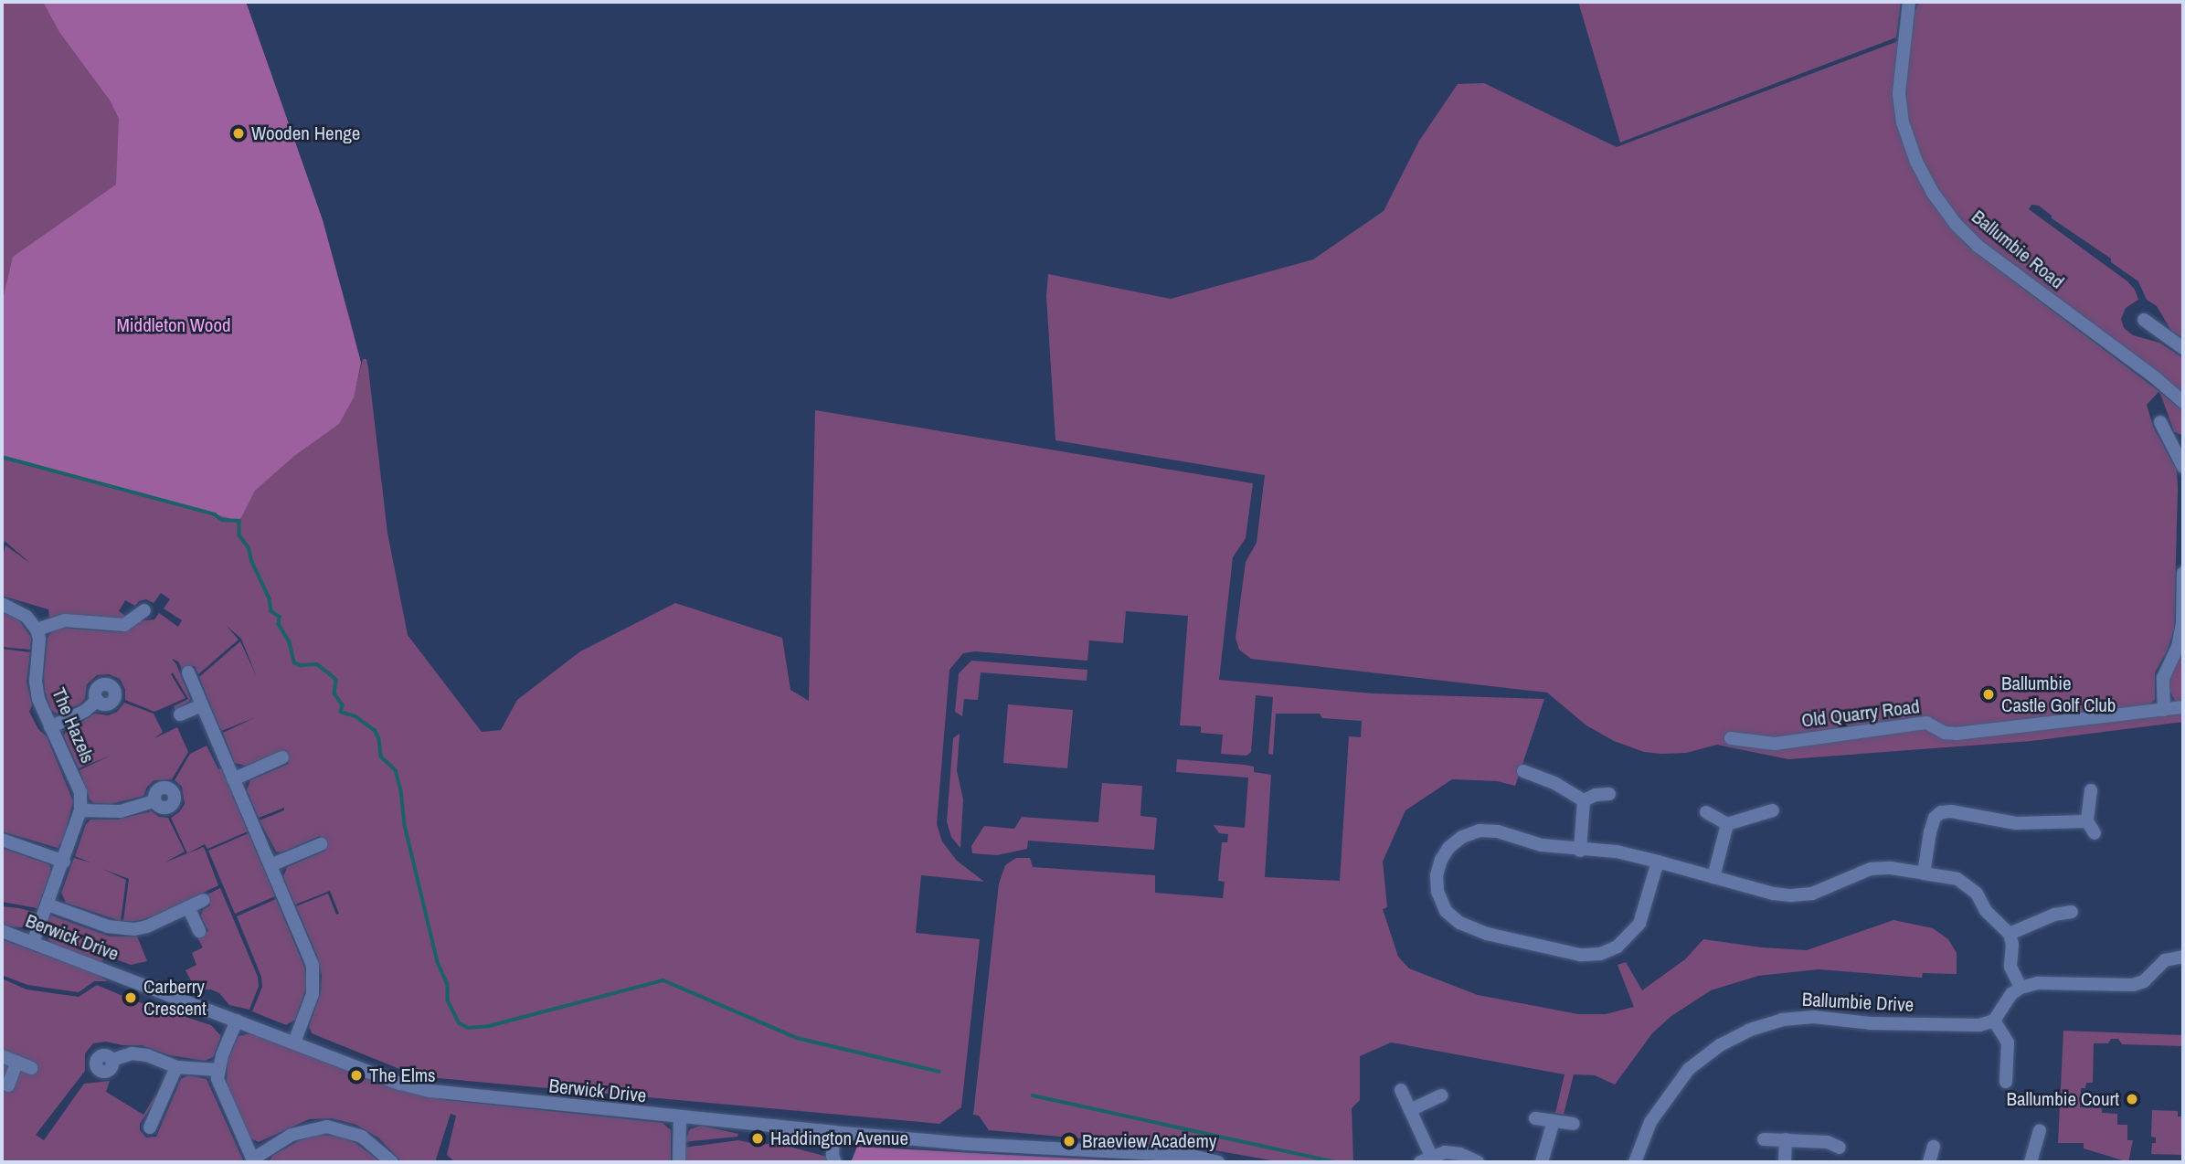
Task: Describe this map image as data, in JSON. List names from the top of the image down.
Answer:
{
  "streets": {
    "street": [
      "Ballumbie Road",
      "Old Quarry Road",
      "The Hazels",
      "Berwick Drive",
      "Ballumbie Drive"
    ]
  },
  "crossings": [
    ["The Hazels", "Berwick Drive"]
  ],
  "parks": ["Middleton Wood"],
  "places": [
    "Wooden Henge",
    "Ballumbie Castle Golf Club",
    "Carberry Crescent",
    "The Elms",
    "Ballumbie Court",
    "Haddington Avenue",
    "Braeview Academy"
  ]
}
